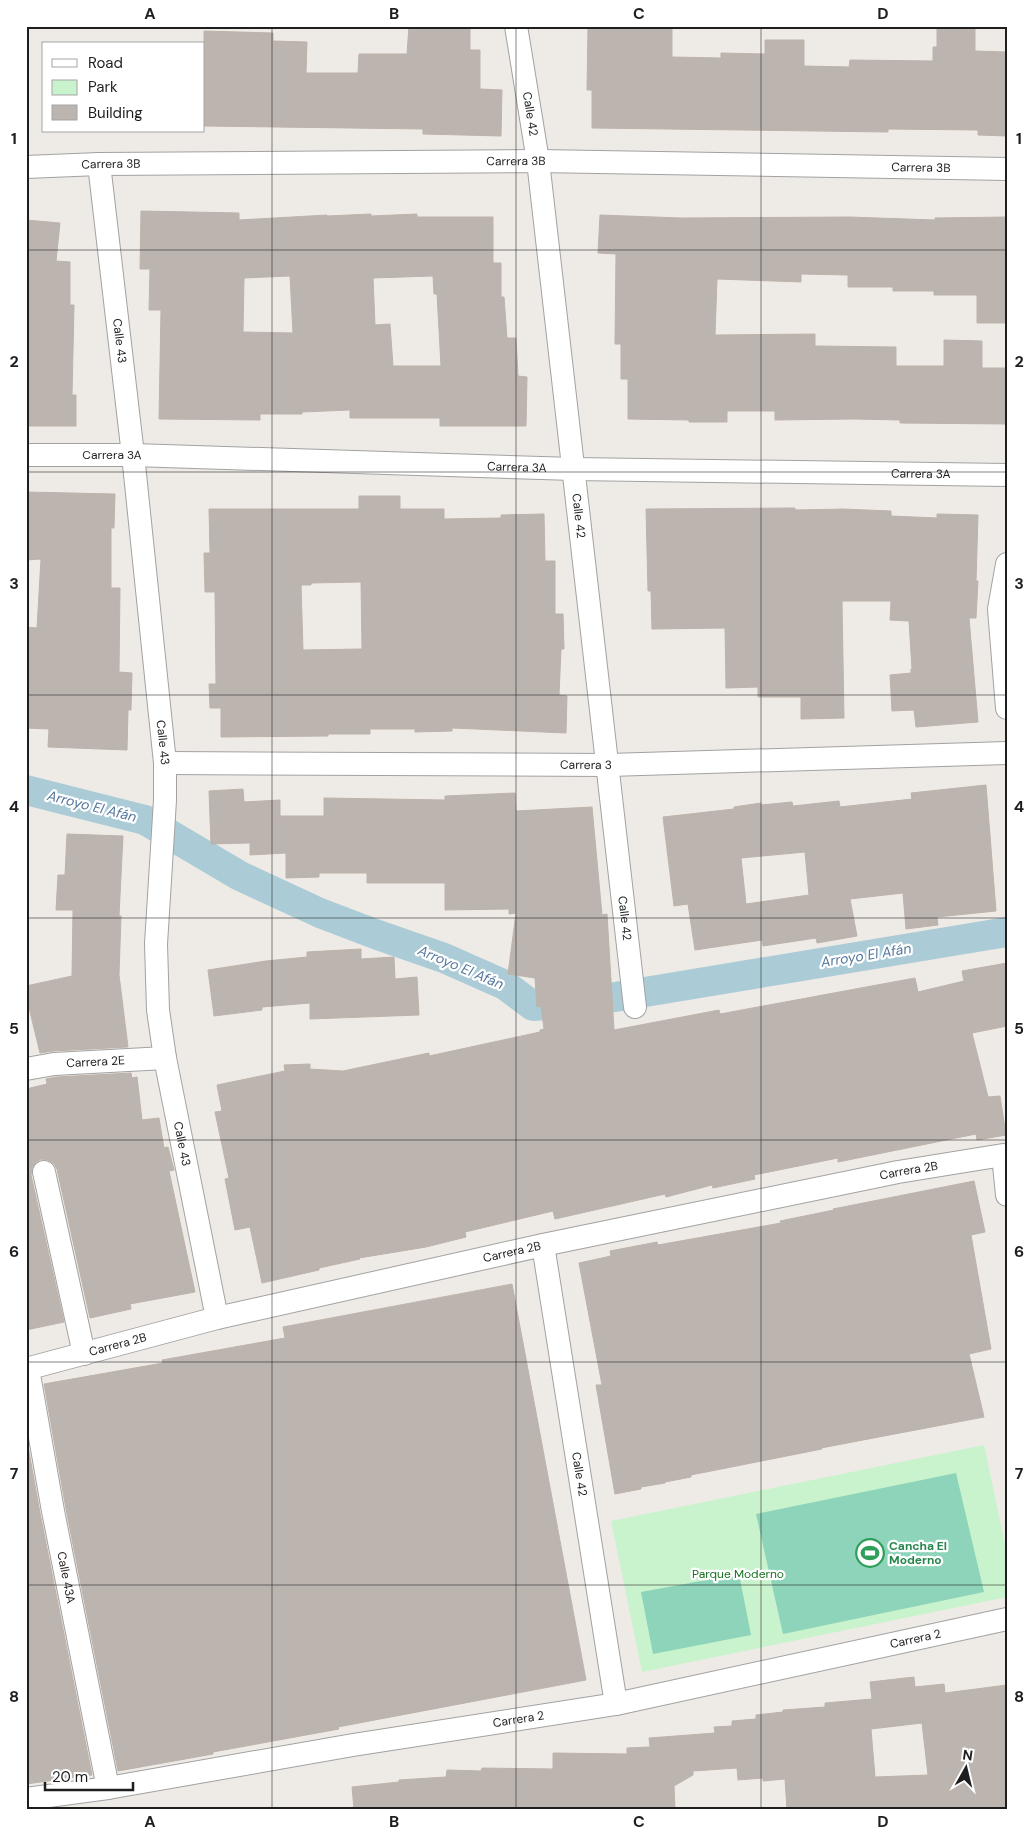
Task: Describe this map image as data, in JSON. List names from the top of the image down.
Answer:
{
  "streets": {
    "street": [
      "Calle 42",
      "Carrera 3B",
      "Calle 43",
      "Carrera 3A",
      "Carrera 3",
      "Carrera 2E",
      "Carrera 2B",
      "Calle 43A",
      "Carrera 2"
    ]
  },
  "crossings": [
    ["Calle 42", "Carrera 3B"],
    ["Calle 42", "Carrera 3A"],
    ["Calle 42", "Carrera 3"],
    ["Calle 42", "Carrera 2B"],
    ["Calle 42", "Carrera 2"],
    ["Carrera 3B", "Calle 43"],
    ["Calle 43", "Carrera 3A"],
    ["Calle 43", "Carrera 3"],
    ["Calle 43", "Carrera 2E"],
    ["Calle 43", "Carrera 2B"],
    ["Carrera 2B", "Calle 43A"],
    ["Calle 43A", "Carrera 2"]
  ],
  "water": ["Arroyo El Afán"],
  "parks": ["Parque Moderno"],
  "places": {
    "sports": ["Cancha El Moderno"]
  },
  "legend": ["Road", "Park", "Building"],
  "scale_bar": "20 m",
  "north": "top",
  "grid": {
    "columns": [
      "A",
      "B",
      "C",
      "D"
    ],
    "rows": [
      "1",
      "2",
      "3",
      "4",
      "5",
      "6",
      "7",
      "8"
    ]
  }
}
